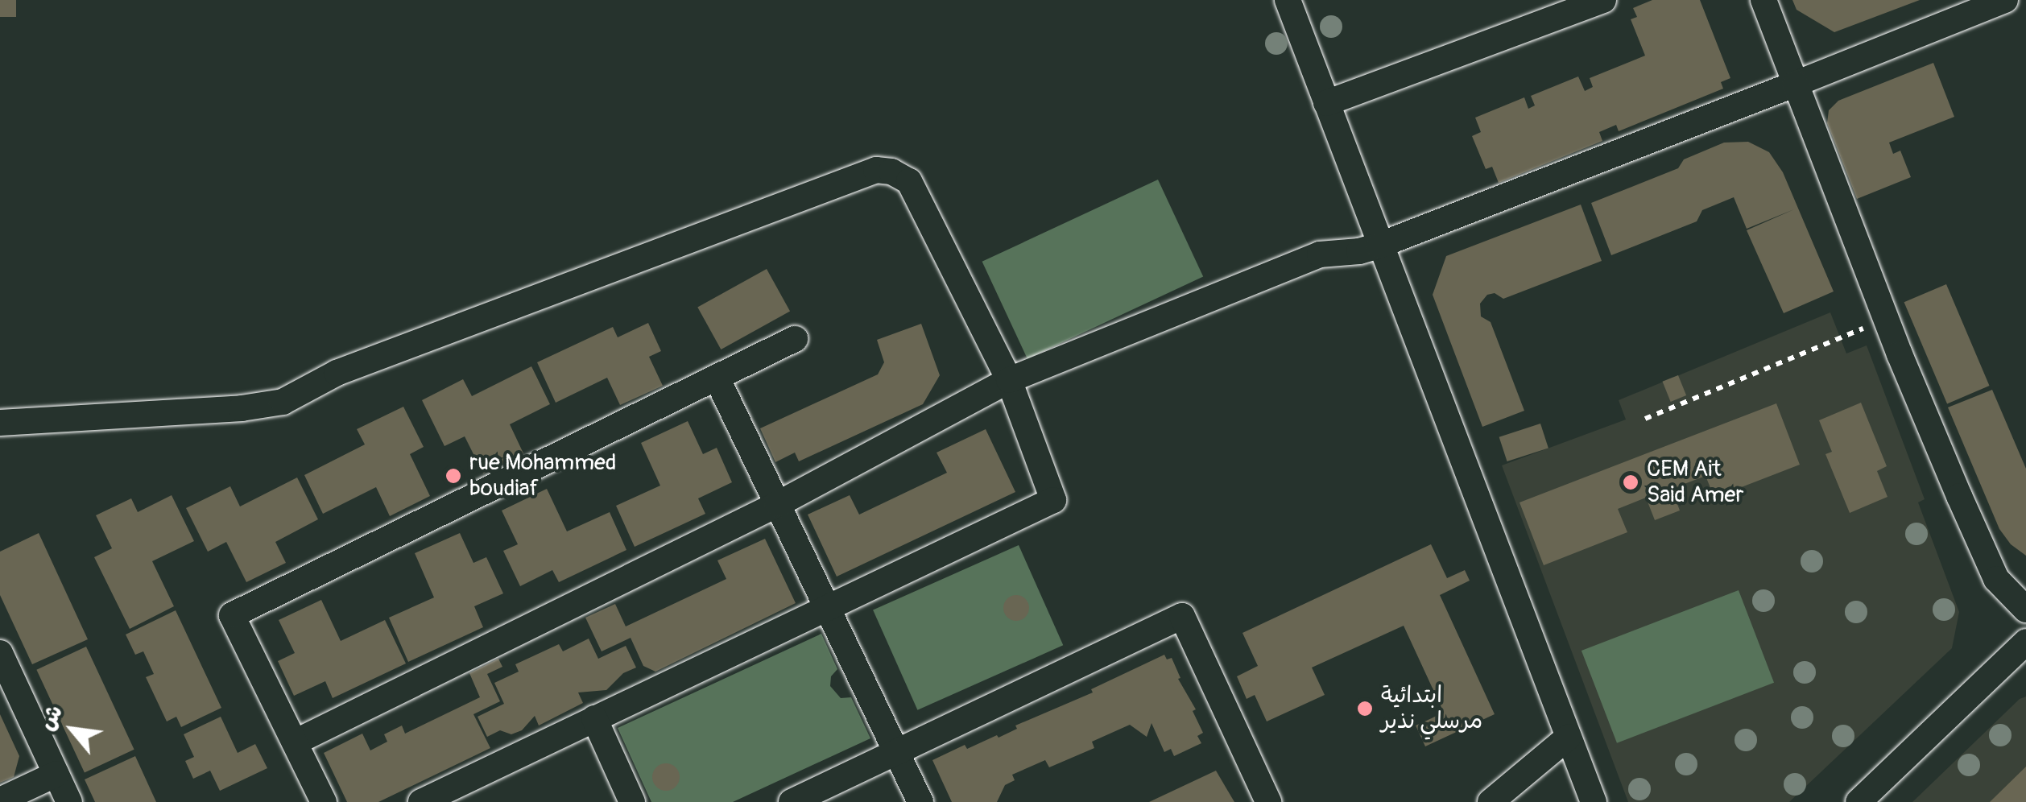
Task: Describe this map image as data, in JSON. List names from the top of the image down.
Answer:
{
  "places": ["rue Mohammed boudiaf", "CEM Ait Said Amer", "ابتدائية مرسلي نذير"],
  "north": "top left"
}
